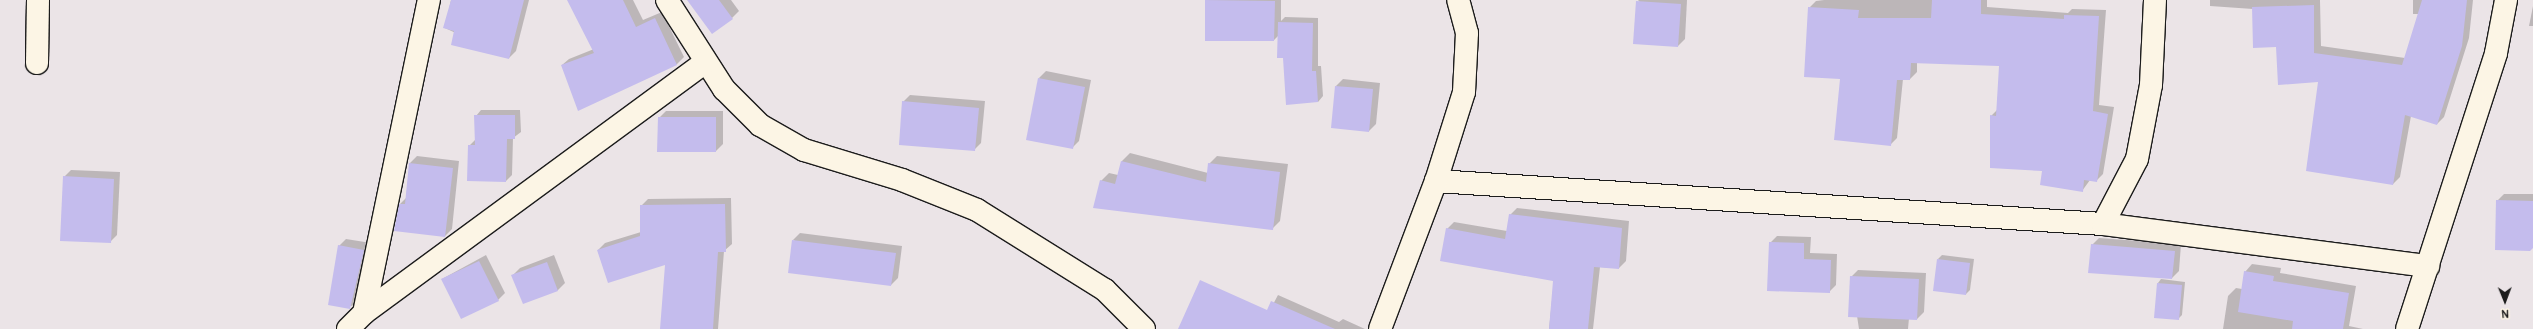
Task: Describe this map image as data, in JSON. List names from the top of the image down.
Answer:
{
  "north": "bottom"
}
